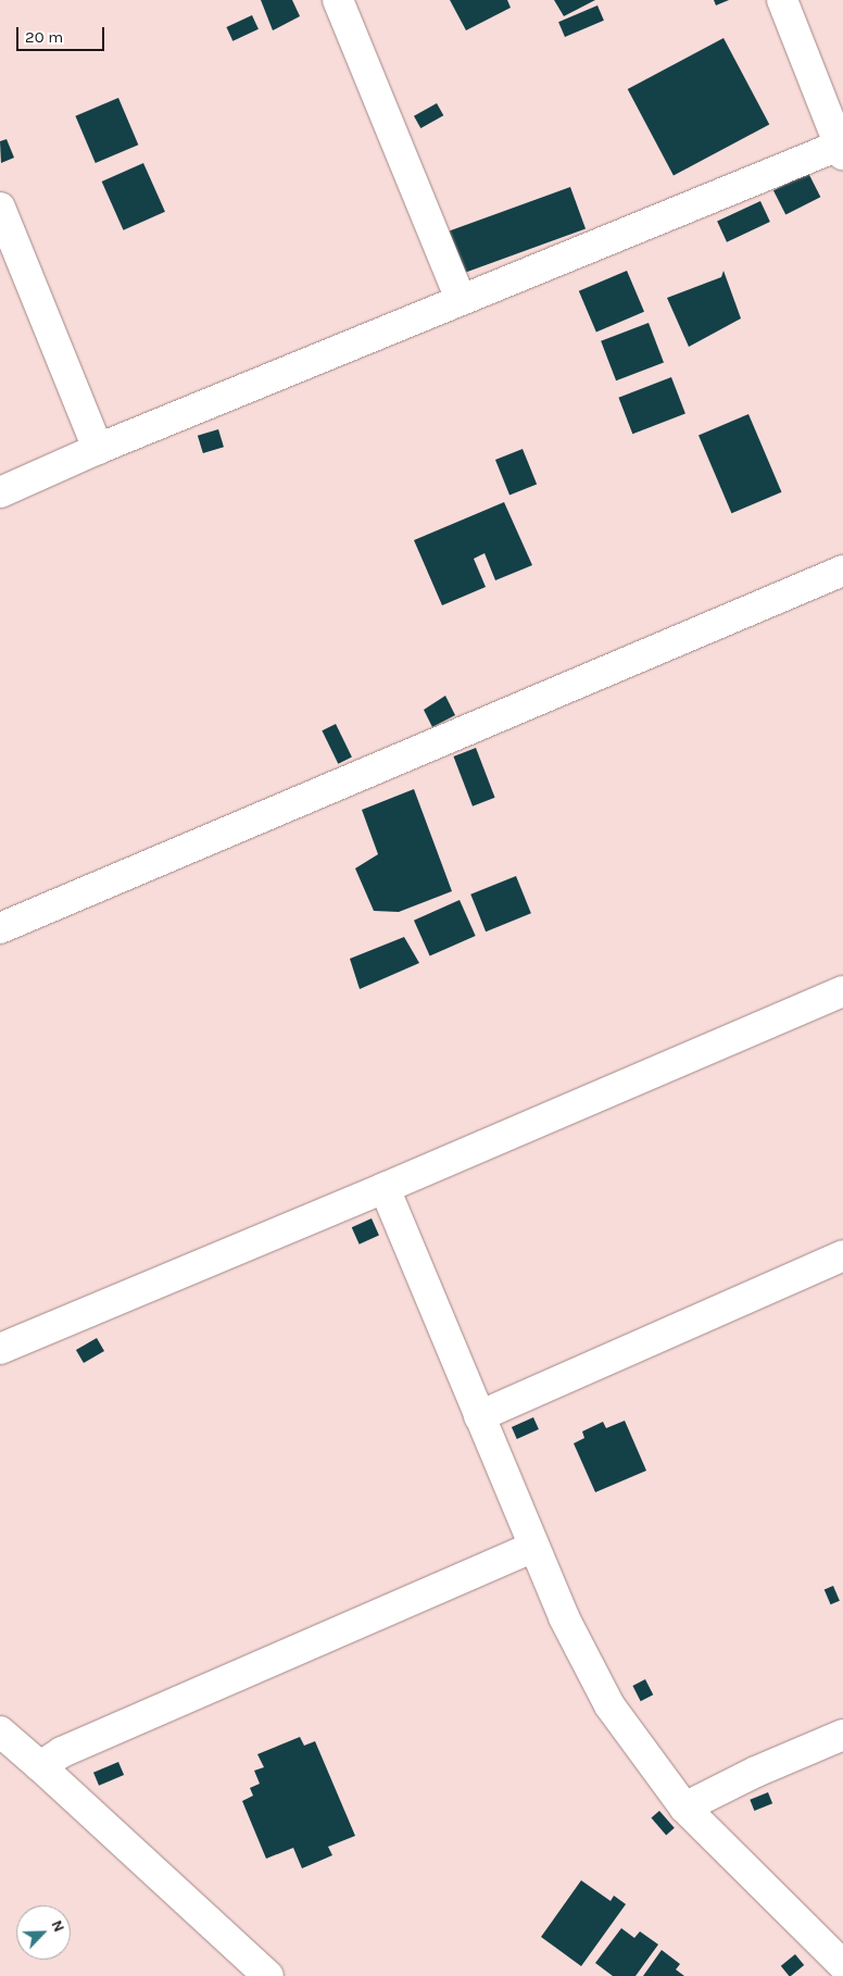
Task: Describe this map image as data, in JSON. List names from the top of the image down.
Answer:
{
  "scale_bar": "20 m",
  "north": "top right"
}
